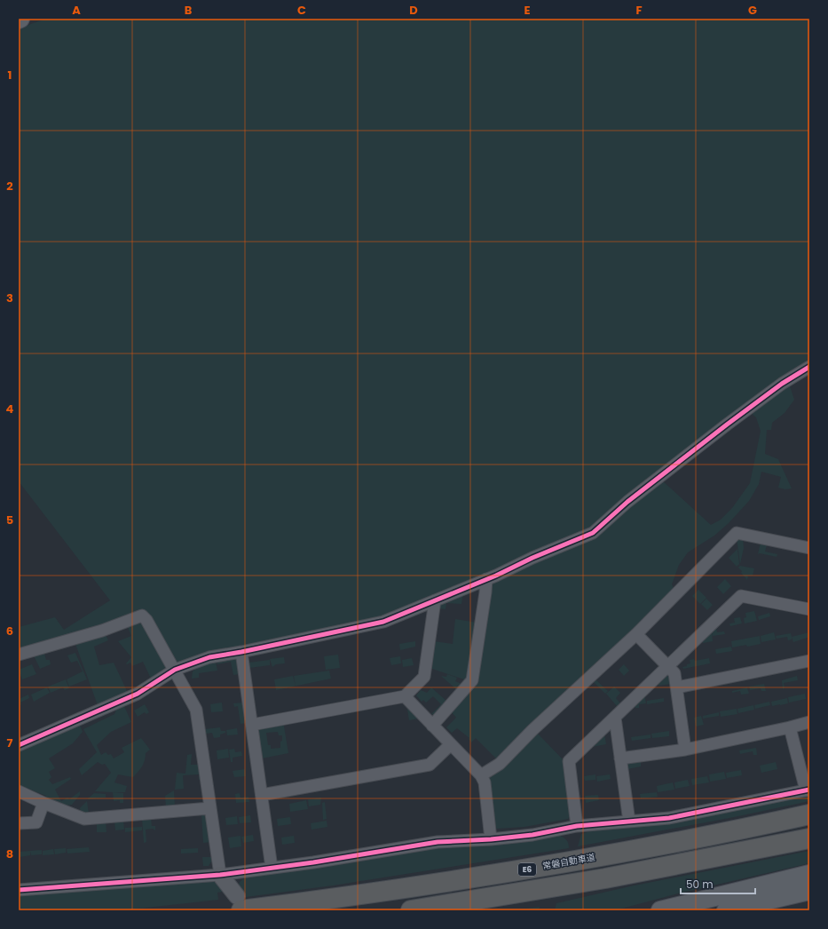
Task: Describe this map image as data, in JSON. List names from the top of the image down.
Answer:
{
  "streets": {
    "highway": ["常磐自動車道", "E6"]
  },
  "scale_bar": "50 m",
  "grid": {
    "columns": [
      "A",
      "B",
      "C",
      "D",
      "E",
      "F",
      "G"
    ],
    "rows": [
      "1",
      "2",
      "3",
      "4",
      "5",
      "6",
      "7",
      "8"
    ]
  }
}
